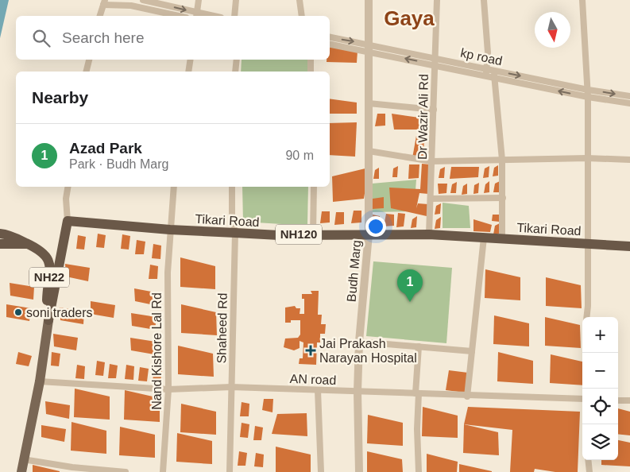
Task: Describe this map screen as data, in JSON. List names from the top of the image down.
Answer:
{
  "streets": {
    "highway": ["Tikari Road", "NH120", "NH22"],
    "street": [
      "kp road",
      "Dr Wazir Ali Rd",
      "Budh Marg",
      "Shaheed Rd",
      "Nand Kishore Lal Rd",
      "AN road"
    ]
  },
  "crossings": [
    ["kp road", "Dr Wazir Ali Rd"],
    ["kp road", "Budh Marg"],
    ["Dr Wazir Ali Rd", "Tikari Road"],
    ["Tikari Road", "Budh Marg"],
    ["Tikari Road", "Shaheed Rd"],
    ["Tikari Road", "Nand Kishore Lal Rd"],
    ["Budh Marg", "AN road"],
    ["Shaheed Rd", "AN road"],
    ["Nand Kishore Lal Rd", "AN road"]
  ],
  "districts": ["Gaya"],
  "places": {
    "other": ["soni traders"],
    "health": ["Jai Prakash Narayan Hospital"]
  },
  "north": "bottom",
  "page": {
    "search": "Search here",
    "heading": "Nearby",
    "list": [
      {
        "mark": "1",
        "name": "Azad Park",
        "note": "Park · Budh Marg",
        "value": "90 m"
      }
    ],
    "pins": "1",
    "map_buttons": ["+", "−"]
  }
}
